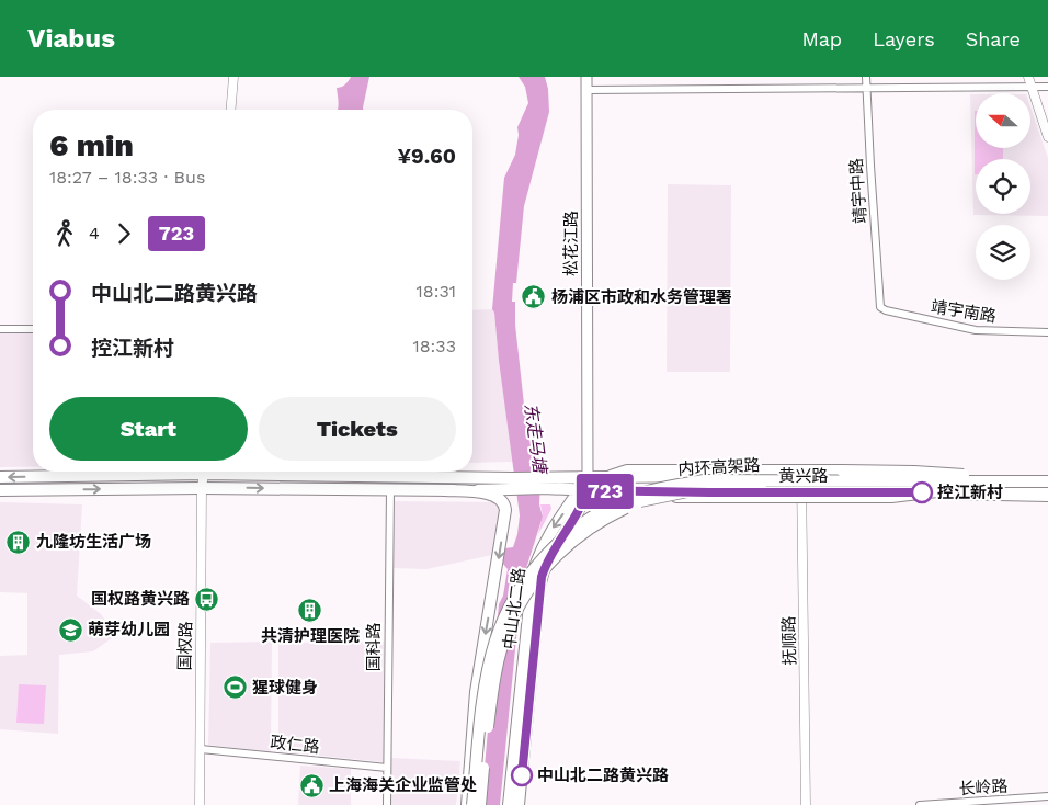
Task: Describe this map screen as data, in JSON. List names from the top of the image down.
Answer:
{
  "streets": {
    "main road": [
      "松花江路",
      "内环高架路",
      "黄兴路",
      "中山北二路"
    ],
    "street": [
      "靖宇中路",
      "靖宇南路",
      "抚顺路",
      "国权路",
      "国科路",
      "政仁路",
      "长岭路"
    ]
  },
  "crossings": [
    ["靖宇中路", "靖宇南路"],
    ["松花江路", "黄兴路"],
    ["松花江路", "中山北二路"],
    ["内环高架路", "黄兴路"],
    ["黄兴路", "中山北二路"],
    ["黄兴路", "抚顺路"],
    ["黄兴路", "国权路"],
    ["黄兴路", "国科路"],
    ["国权路", "政仁路"],
    ["国科路", "政仁路"]
  ],
  "water": ["东走马塘"],
  "places": {
    "public building": ["杨浦区市政和水务管理署", "上海海关企业监管处"],
    "other": ["控江新村", "中山北二路黄兴路"],
    "building": ["九隆坊生活广场", "共清护理医院"],
    "bus stop": ["国权路黄兴路"],
    "school or university": ["萌芽幼儿园"],
    "sports": ["猩球健身"]
  },
  "lines": ["bus line 723"],
  "north": "left",
  "page": {
    "header": "Viabus",
    "nav": ["Map", "Layers", "Share"],
    "on_map": "723",
    "heading": ["6 min", "18:27 – 18:33 · Bus", "¥9.60"],
    "legs": ["4", "723"],
    "list": [
      {
        "name": "中山北二路黄兴路",
        "value": "18:31"
      },
      {
        "name": "控江新村",
        "value": "18:33"
      }
    ],
    "buttons": ["Start", "Tickets"]
  }
}
